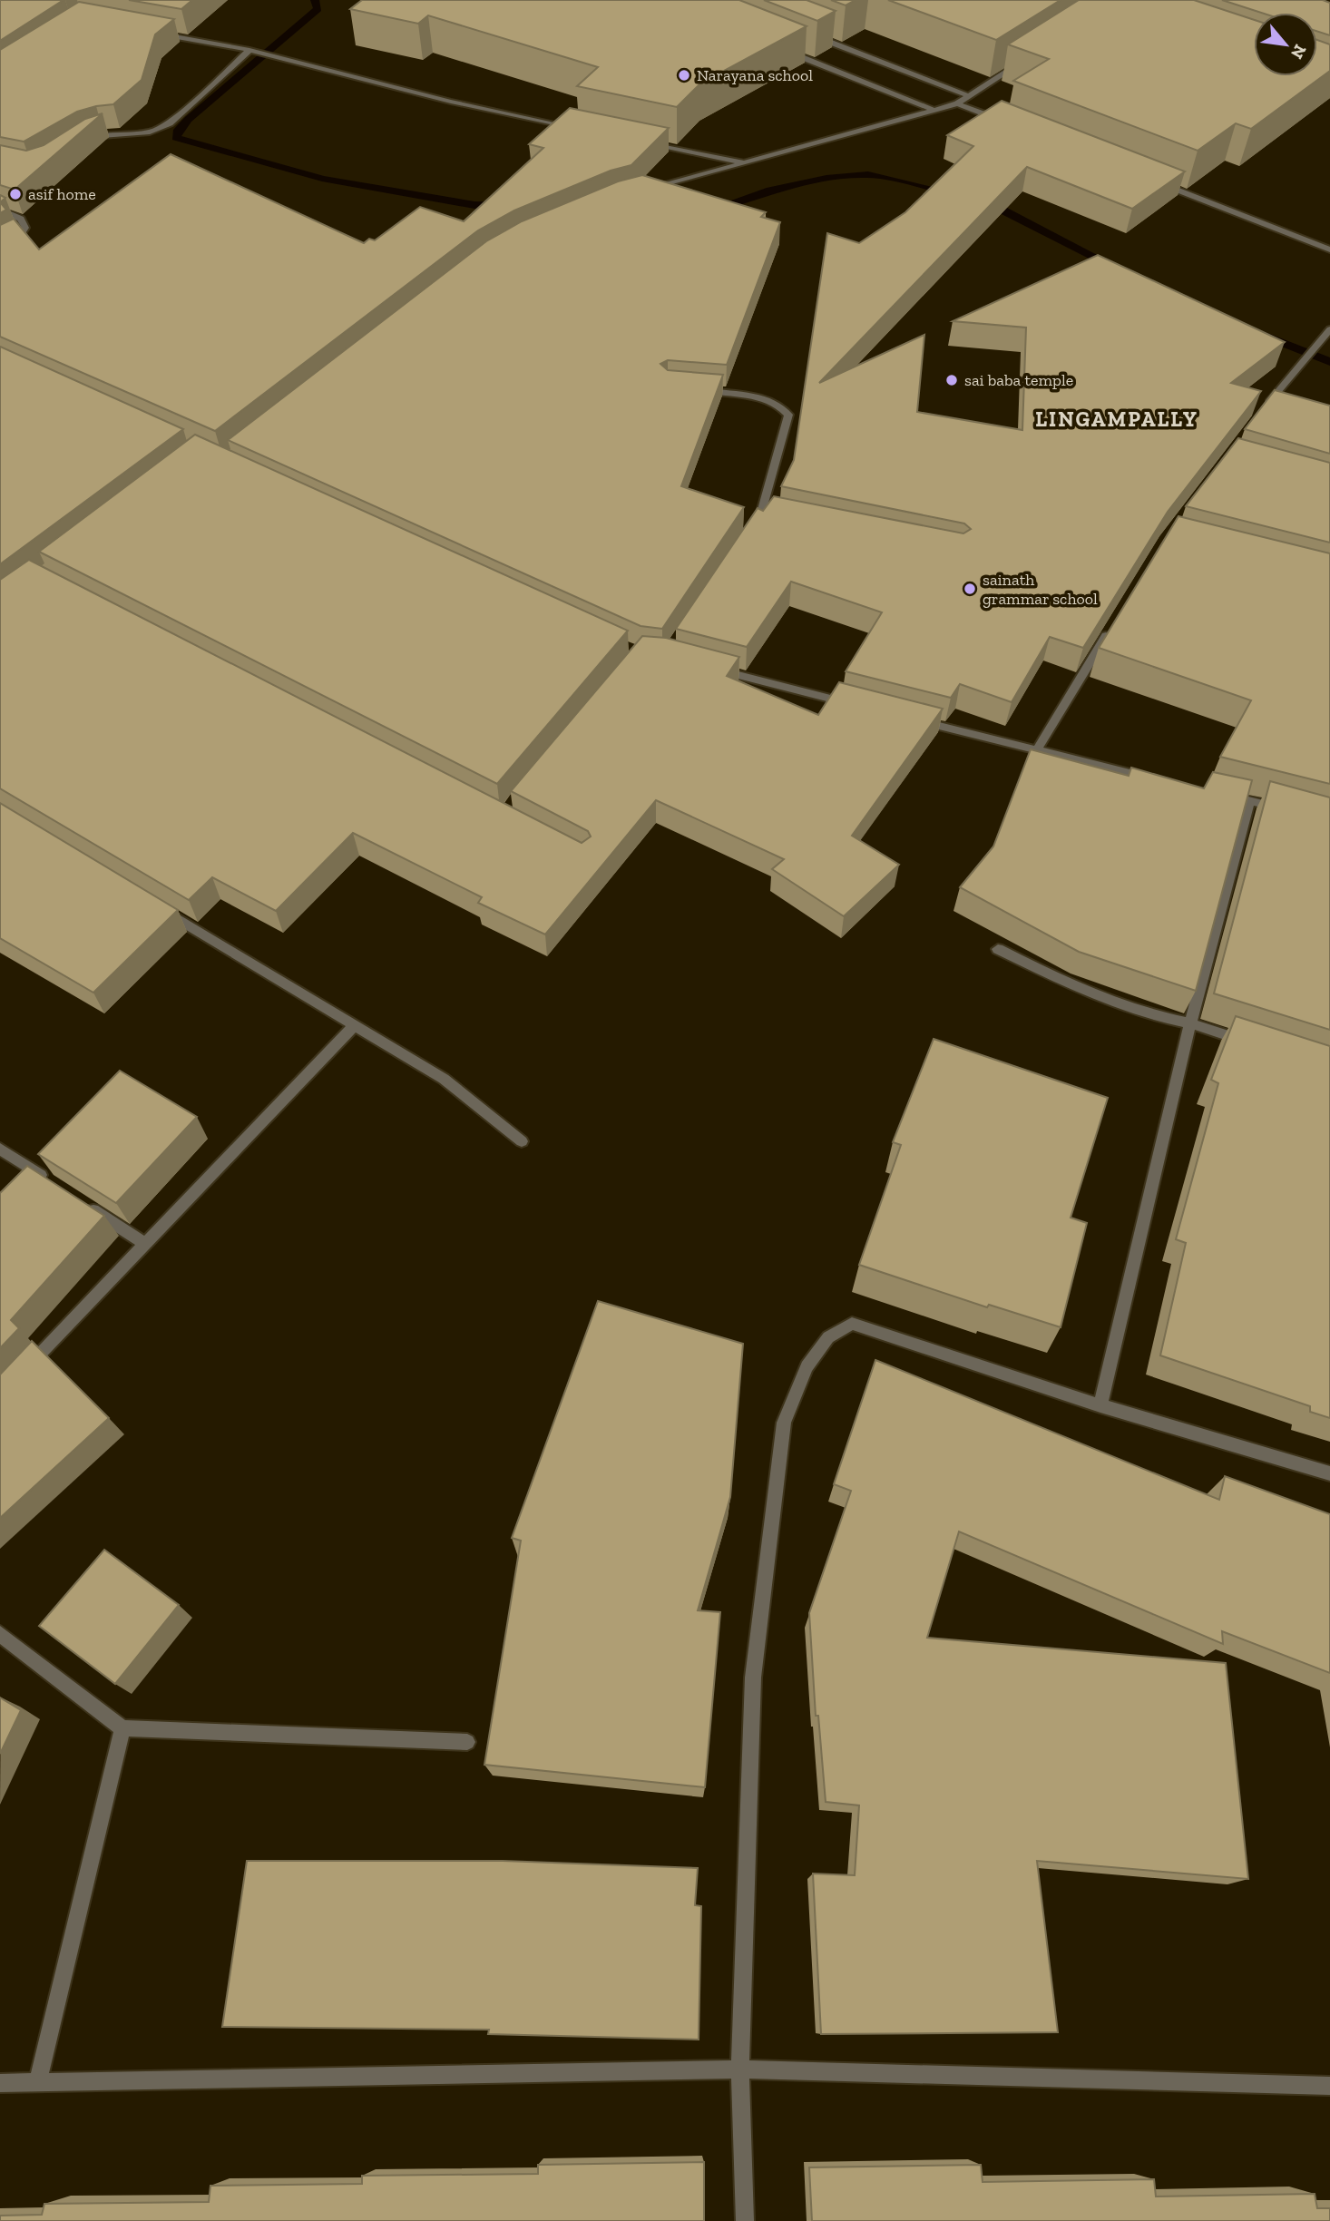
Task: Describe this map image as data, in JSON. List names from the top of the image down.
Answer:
{
  "districts": ["LINGAMPALLY"],
  "places": [
    "Narayana school",
    "asif home",
    "sai baba temple",
    "sainath grammar school"
  ],
  "north": "bottom right"
}
